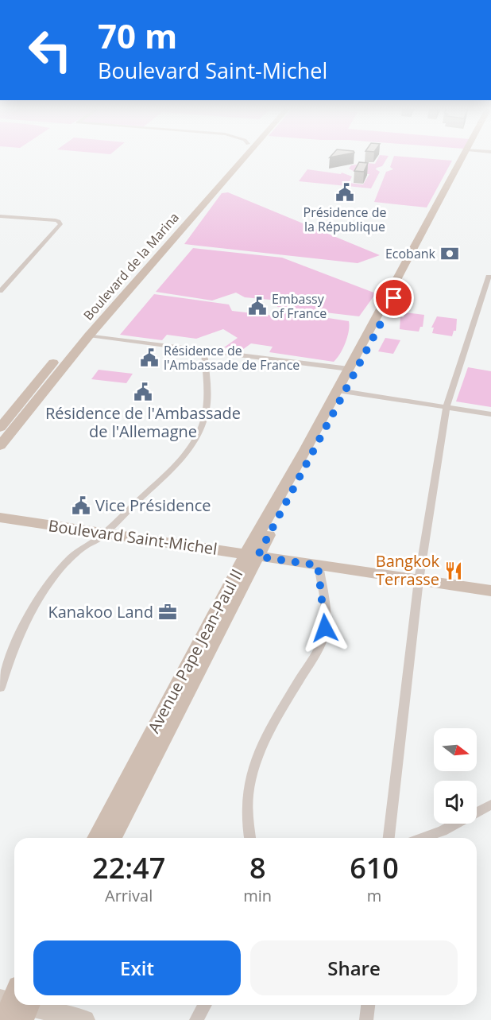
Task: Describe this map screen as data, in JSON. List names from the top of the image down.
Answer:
{
  "streets": {
    "main road": ["Boulevard de la Marina", "Boulevard Saint-Michel", "Avenue Pape Jean-Paul II"]
  },
  "crossings": [
    ["Boulevard Saint-Michel", "Avenue Pape Jean-Paul II"]
  ],
  "places": {
    "public building": [
      "Présidence de la République",
      "Embassy of France",
      "Résidence de l'Ambassade de France",
      "Résidence de l'Ambassade de l'Allemagne",
      "Vice Présidence"
    ],
    "bank": ["Ecobank"],
    "restaurant": ["Bangkok Terrasse"],
    "office": ["Kanakoo Land"]
  },
  "north": "right",
  "page": {
    "turn": ["70 m", "Boulevard Saint-Michel"],
    "eta": [
      "22:47",
      "Arrival",
      "8",
      "min",
      "610",
      "m"
    ],
    "buttons": ["Exit", "Share"]
  }
}
